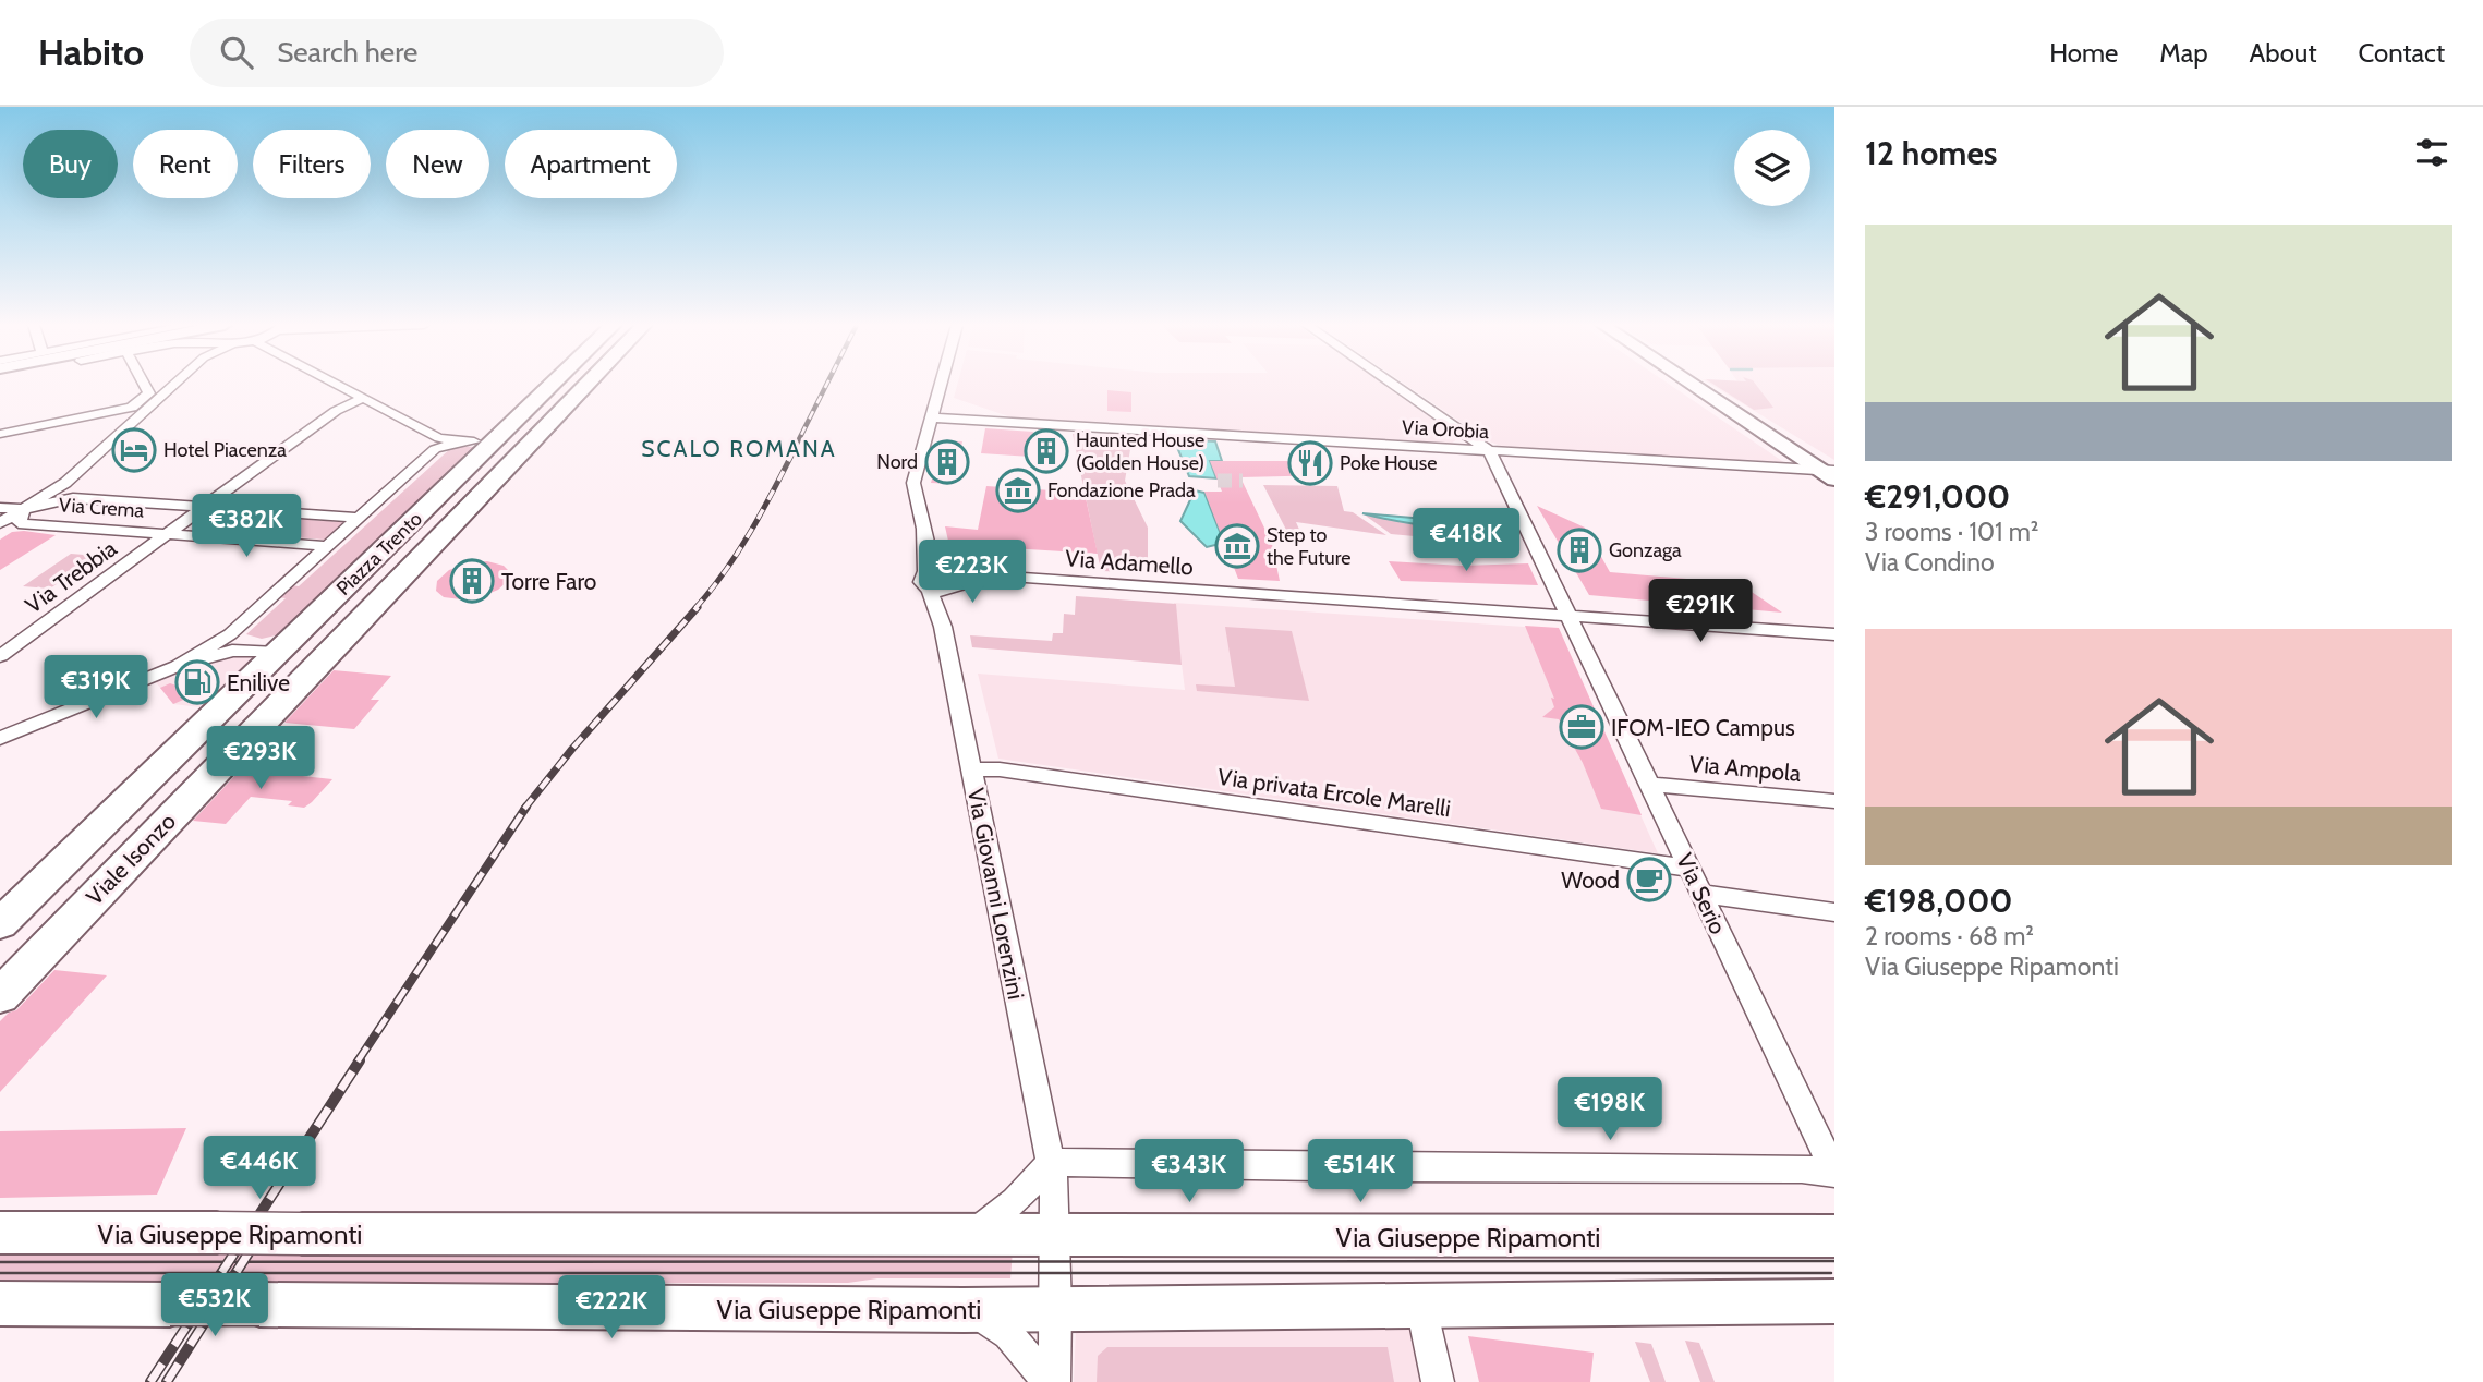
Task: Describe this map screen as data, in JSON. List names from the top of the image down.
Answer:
{
  "streets": {
    "main road": ["Piazza Trento", "Viale Isonzo"],
    "street": [
      "Via Orobia",
      "Via Crema",
      "Via Adamello",
      "Via Trebbia",
      "Via Ampola",
      "Via privata Ercole Marelli",
      "Via Giovanni Lorenzini",
      "Via Serio",
      "Via Giuseppe Ripamonti"
    ]
  },
  "crossings": [
    ["Via Orobia", "Via Serio"],
    ["Via Crema", "Piazza Trento"],
    ["Via Crema", "Via Trebbia"],
    ["Piazza Trento", "Viale Isonzo"],
    ["Via Adamello", "Via Serio"],
    ["Via Ampola", "Via Serio"],
    ["Via privata Ercole Marelli", "Via Giovanni Lorenzini"],
    ["Via privata Ercole Marelli", "Via Serio"],
    ["Via Giovanni Lorenzini", "Via Giuseppe Ripamonti"]
  ],
  "districts": ["SCALO ROMANA"],
  "places": {
    "hotel": ["Hotel Piacenza"],
    "building": [
      "Haunted House (Golden House)",
      "Nord",
      "Gonzaga",
      "Torre Faro"
    ],
    "restaurant": ["Poke House"],
    "museum": ["Fondazione Prada", "Step to the Future"],
    "fuel station": ["Enilive"],
    "office": ["IFOM-IEO Campus"],
    "cafe": ["Wood"]
  },
  "page": {
    "header": "Habito",
    "search": "Search here",
    "nav": [
      "Home",
      "Map",
      "About",
      "Contact"
    ],
    "heading": "12 homes",
    "chip": [
      "Buy",
      "Rent",
      "Filters",
      "New",
      "Apartment"
    ],
    "list": [
      {
        "name": "€291,000",
        "note": "3 rooms · 101 m² · Via Condino"
      },
      {
        "name": "€198,000",
        "note": "2 rooms · 68 m² · Via Giuseppe Ripamonti"
      }
    ],
    "price": [
      "€382K",
      "€418K",
      "€223K",
      "€291K",
      "€319K",
      "€293K",
      "€198K",
      "€446K",
      "€343K",
      "€514K",
      "€532K",
      "€222K"
    ]
  }
}
